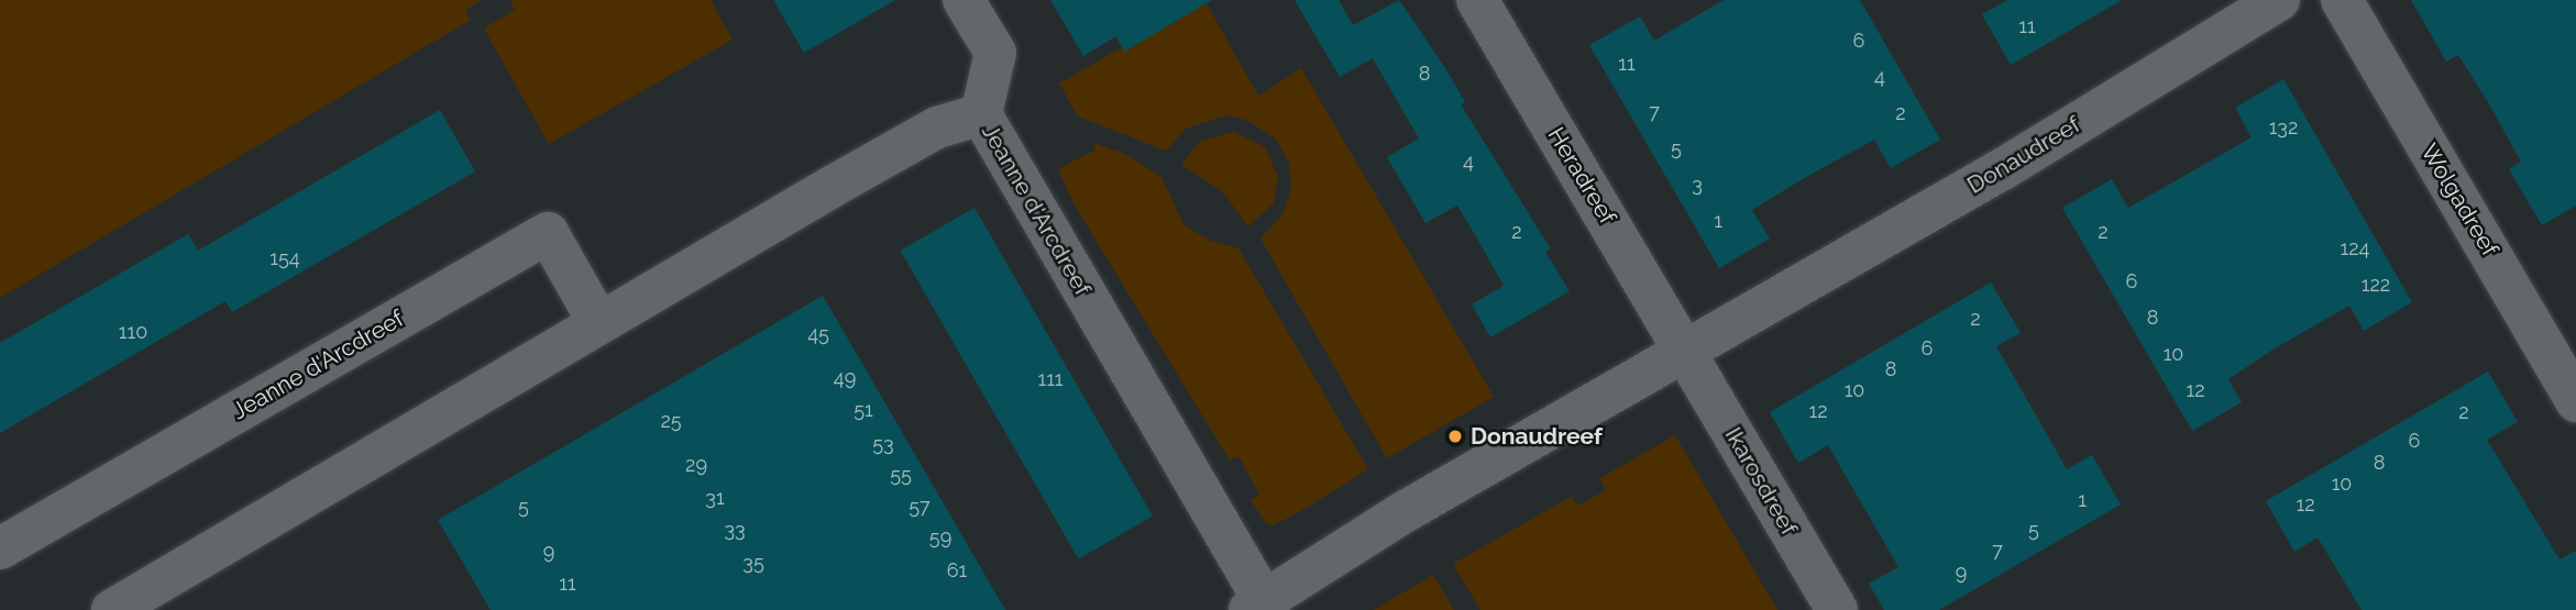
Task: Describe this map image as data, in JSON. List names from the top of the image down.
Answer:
{
  "streets": {
    "street": [
      "Donaudreef",
      "Heradreef",
      "Wolgadreef",
      "Jeanne d'Arcdreef",
      "Ikarosdreef"
    ]
  },
  "crossings": [
    ["Donaudreef", "Heradreef"],
    ["Donaudreef", "Jeanne d'Arcdreef"],
    ["Donaudreef", "Ikarosdreef"],
    ["Heradreef", "Ikarosdreef"]
  ],
  "places": ["Donaudreef"],
  "house_numbers": [
    "11",
    "6",
    "11",
    "8",
    "4",
    "7",
    "2",
    "132",
    "5",
    "4",
    "3",
    "1",
    "2",
    "2",
    "124",
    "154",
    "6",
    "122",
    "8",
    "2",
    "110",
    "45",
    "6",
    "10",
    "8",
    "49",
    "111",
    "10",
    "12",
    "51",
    "12",
    "2",
    "25",
    "6",
    "53",
    "8",
    "29",
    "55",
    "10",
    "31",
    "1",
    "12",
    "5",
    "57",
    "33",
    "5",
    "59",
    "7",
    "9",
    "35",
    "61",
    "9",
    "11"
  ]
}
